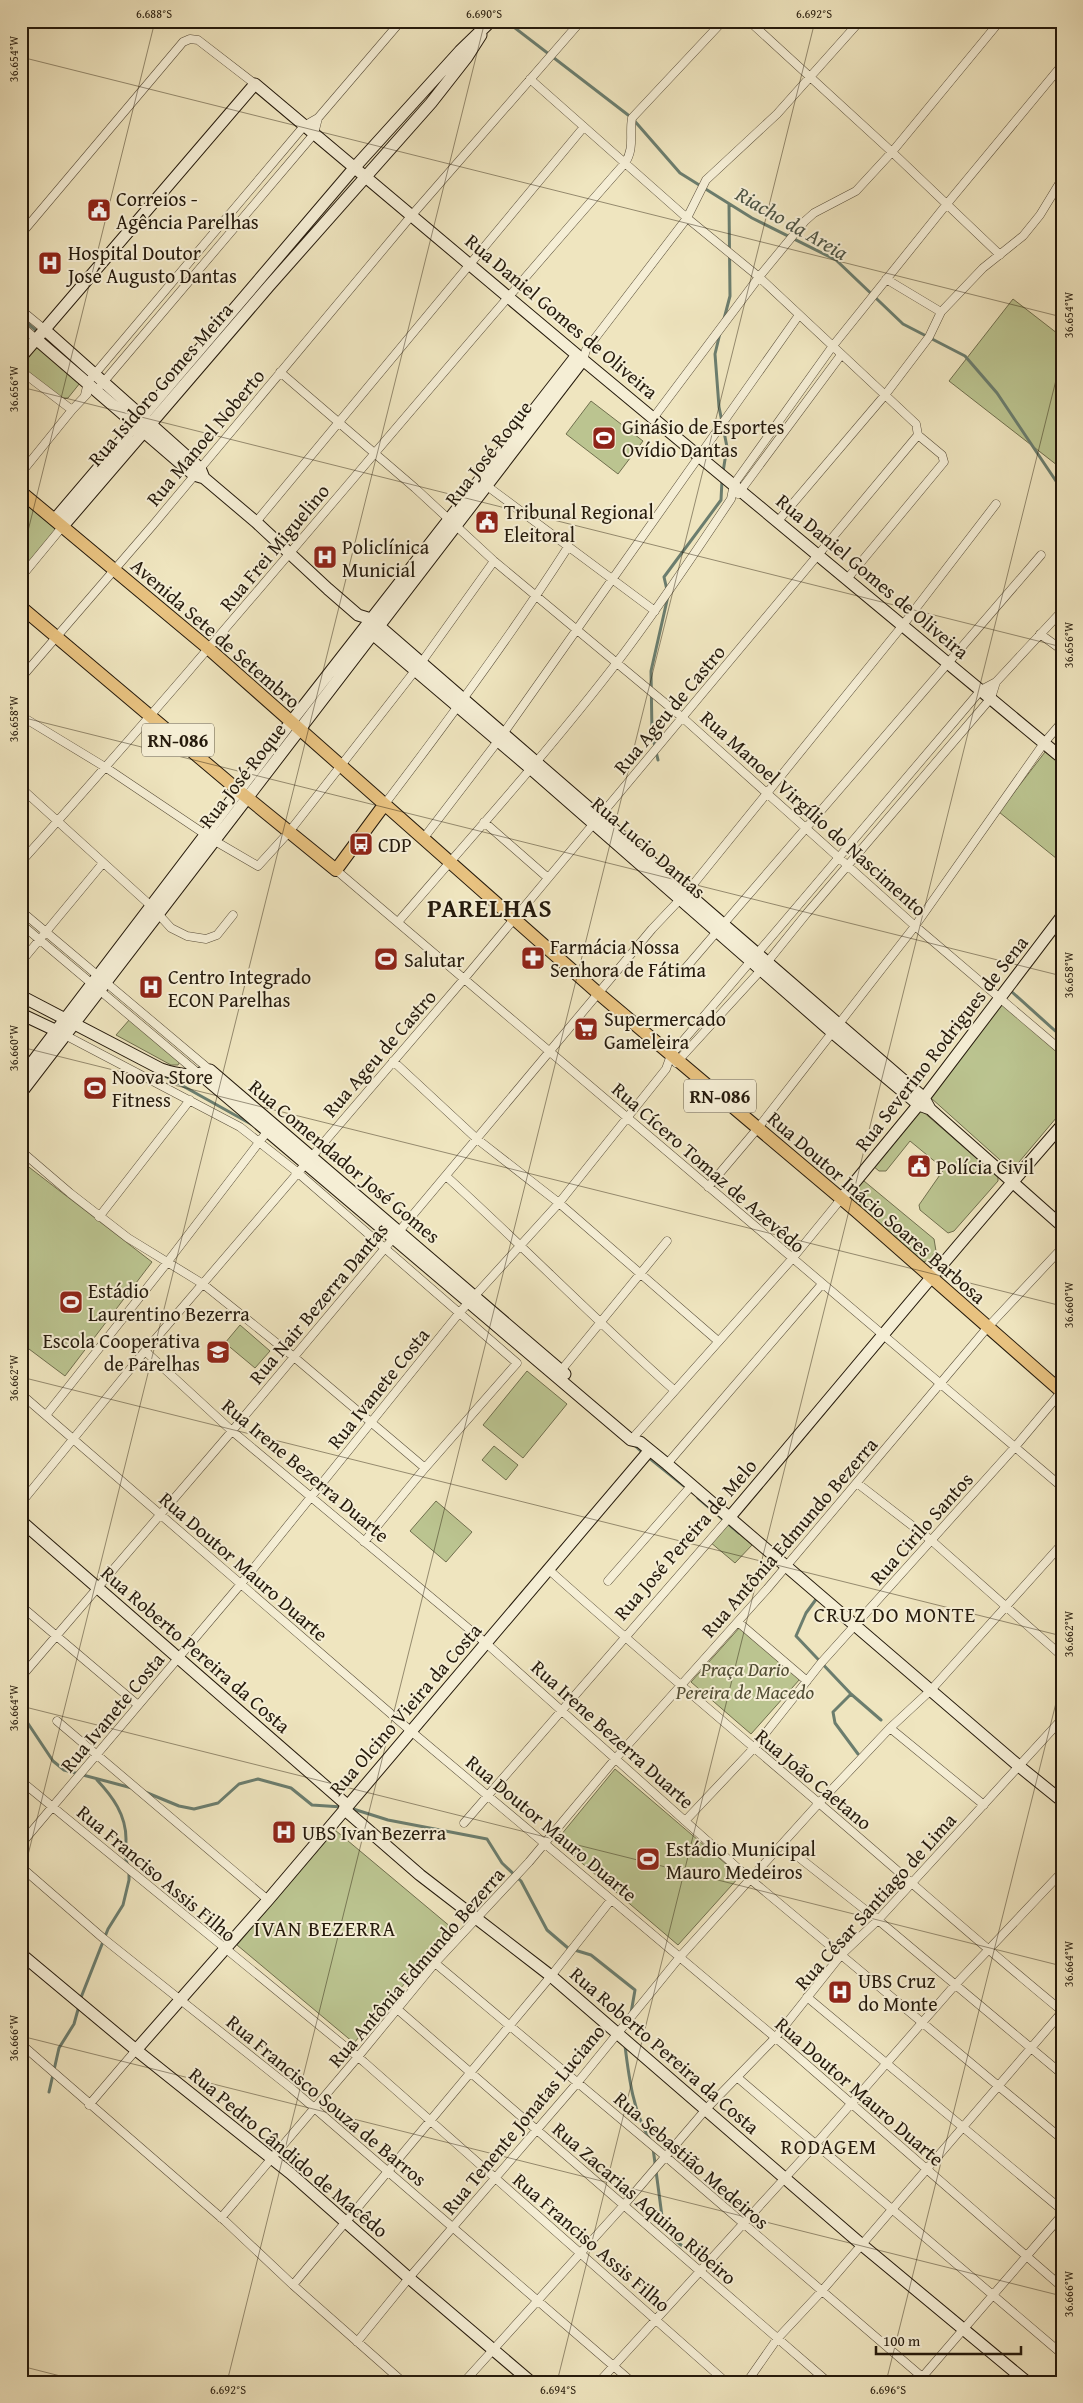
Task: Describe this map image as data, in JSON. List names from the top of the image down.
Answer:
{
  "streets": {
    "main road": ["Avenida Sete de Setembro", "RN-086", "Rua Doutor Inácio Soares Barbosa"],
    "street": [
      "Rua Daniel Gomes de Oliveira",
      "Rua Isidoro Gomes Meira",
      "Rua Manoel Noberto",
      "Rua José Roque",
      "Rua Frei Miguelino",
      "Rua Ageu de Castro",
      "Rua Manoel Virgílio do Nascimento",
      "Rua Lucio Dantas",
      "Rua Severino Rodrigues de Sena",
      "Rua Comendador José Gomes",
      "Rua Cícero Tomaz de Azevêdo",
      "Rua Nair Bezerra Dantas",
      "Rua Ivanete Costa",
      "Rua Irene Bezerra Duarte",
      "Rua Cirilo Santos",
      "Rua Antônia Edmundo Bezerra",
      "Rua José Pereira de Melo",
      "Rua Doutor Mauro Duarte",
      "Rua Roberto Pereira da Costa",
      "Rua Olcino Vieira da Costa",
      "Rua João Caetano",
      "Rua Franciso Assis Filho",
      "Rua César Santiago de Lima",
      "Rua Francisco Souza de Barros",
      "Rua Tenente Jonatas Luciano",
      "Rua Pedro Cândido de Macêdo",
      "Rua Sebastião Medeiros",
      "Rua Zacarias Aquino Ribeiro"
    ]
  },
  "crossings": [
    ["Rua Daniel Gomes de Oliveira", "Rua Isidoro Gomes Meira"],
    ["Rua Daniel Gomes de Oliveira", "Rua Manoel Noberto"],
    ["Rua Daniel Gomes de Oliveira", "Rua José Roque"],
    ["Rua Daniel Gomes de Oliveira", "Rua Frei Miguelino"],
    ["Rua Daniel Gomes de Oliveira", "Rua Ageu de Castro"],
    ["Rua Daniel Gomes de Oliveira", "Rua Nair Bezerra Dantas"],
    ["Rua Isidoro Gomes Meira", "Avenida Sete de Setembro"],
    ["Rua Isidoro Gomes Meira", "Rua Lucio Dantas"],
    ["Rua Manoel Noberto", "Avenida Sete de Setembro"],
    ["Rua Manoel Noberto", "RN-086"],
    ["Rua Manoel Noberto", "Rua Lucio Dantas"],
    ["Rua José Roque", "Avenida Sete de Setembro"],
    ["Rua José Roque", "RN-086"],
    ["Rua José Roque", "Rua Manoel Virgílio do Nascimento"],
    ["Rua José Roque", "Rua Lucio Dantas"],
    ["Rua José Roque", "Rua Comendador José Gomes"],
    ["Rua Frei Miguelino", "Avenida Sete de Setembro"],
    ["Rua Frei Miguelino", "RN-086"],
    ["Rua Frei Miguelino", "Rua Lucio Dantas"],
    ["Avenida Sete de Setembro", "RN-086"],
    ["Rua Ageu de Castro", "RN-086"],
    ["Rua Ageu de Castro", "Rua Manoel Virgílio do Nascimento"],
    ["Rua Ageu de Castro", "Rua Lucio Dantas"],
    ["Rua Ageu de Castro", "Rua Comendador José Gomes"],
    ["Rua Ageu de Castro", "Rua Cícero Tomaz de Azevêdo"],
    ["Rua Ageu de Castro", "Rua Irene Bezerra Duarte"],
    ["Rua Ageu de Castro", "Rua Doutor Mauro Duarte"],
    ["RN-086", "Rua Cícero Tomaz de Azevêdo"],
    ["RN-086", "Rua Doutor Inácio Soares Barbosa"],
    ["RN-086", "Rua Nair Bezerra Dantas"],
    ["Rua Manoel Virgílio do Nascimento", "Rua Severino Rodrigues de Sena"],
    ["Rua Manoel Virgílio do Nascimento", "Rua Nair Bezerra Dantas"],
    ["Rua Lucio Dantas", "Rua Severino Rodrigues de Sena"],
    ["Rua Lucio Dantas", "Rua Nair Bezerra Dantas"],
    ["Rua Severino Rodrigues de Sena", "Rua Comendador José Gomes"],
    ["Rua Severino Rodrigues de Sena", "Rua Cícero Tomaz de Azevêdo"],
    ["Rua Severino Rodrigues de Sena", "Rua Doutor Inácio Soares Barbosa"],
    ["Rua Comendador José Gomes", "Rua Nair Bezerra Dantas"],
    ["Rua Comendador José Gomes", "Rua Ivanete Costa"],
    ["Rua Comendador José Gomes", "Rua Cirilo Santos"],
    ["Rua Comendador José Gomes", "Rua Antônia Edmundo Bezerra"],
    ["Rua Comendador José Gomes", "Rua José Pereira de Melo"],
    ["Rua Comendador José Gomes", "Rua Olcino Vieira da Costa"],
    ["Rua Comendador José Gomes", "Rua César Santiago de Lima"],
    ["Rua Comendador José Gomes", "Rua Tenente Jonatas Luciano"],
    ["Rua Cícero Tomaz de Azevêdo", "Rua Nair Bezerra Dantas"],
    ["Rua Cícero Tomaz de Azevêdo", "Rua Ivanete Costa"],
    ["Rua Cícero Tomaz de Azevêdo", "Rua Cirilo Santos"],
    ["Rua Cícero Tomaz de Azevêdo", "Rua Antônia Edmundo Bezerra"],
    ["Rua Cícero Tomaz de Azevêdo", "Rua José Pereira de Melo"],
    ["Rua Doutor Inácio Soares Barbosa", "Rua Nair Bezerra Dantas"],
    ["Rua Doutor Inácio Soares Barbosa", "Rua Ivanete Costa"],
    ["Rua Doutor Inácio Soares Barbosa", "Rua Cirilo Santos"],
    ["Rua Doutor Inácio Soares Barbosa", "Rua Antônia Edmundo Bezerra"],
    ["Rua Doutor Inácio Soares Barbosa", "Rua José Pereira de Melo"],
    ["Rua Nair Bezerra Dantas", "Rua Irene Bezerra Duarte"],
    ["Rua Nair Bezerra Dantas", "Rua Doutor Mauro Duarte"],
    ["Rua Nair Bezerra Dantas", "Rua Roberto Pereira da Costa"],
    ["Rua Ivanete Costa", "Rua Irene Bezerra Duarte"],
    ["Rua Ivanete Costa", "Rua Doutor Mauro Duarte"],
    ["Rua Ivanete Costa", "Rua Roberto Pereira da Costa"],
    ["Rua Ivanete Costa", "Rua Franciso Assis Filho"],
    ["Rua Irene Bezerra Duarte", "Rua Cirilo Santos"],
    ["Rua Irene Bezerra Duarte", "Rua Antônia Edmundo Bezerra"],
    ["Rua Irene Bezerra Duarte", "Rua José Pereira de Melo"],
    ["Rua Irene Bezerra Duarte", "Rua Olcino Vieira da Costa"],
    ["Rua Irene Bezerra Duarte", "Rua César Santiago de Lima"],
    ["Rua Irene Bezerra Duarte", "Rua Tenente Jonatas Luciano"],
    ["Rua Cirilo Santos", "Rua João Caetano"],
    ["Rua Antônia Edmundo Bezerra", "Rua Doutor Mauro Duarte"],
    ["Rua Antônia Edmundo Bezerra", "Rua Roberto Pereira da Costa"],
    ["Rua Antônia Edmundo Bezerra", "Rua João Caetano"],
    ["Rua Antônia Edmundo Bezerra", "Rua Franciso Assis Filho"],
    ["Rua Antônia Edmundo Bezerra", "Rua Francisco Souza de Barros"],
    ["Rua Antônia Edmundo Bezerra", "Rua Pedro Cândido de Macêdo"],
    ["Rua Antônia Edmundo Bezerra", "Rua Sebastião Medeiros"],
    ["Rua Antônia Edmundo Bezerra", "Rua Zacarias Aquino Ribeiro"],
    ["Rua José Pereira de Melo", "Rua Doutor Mauro Duarte"],
    ["Rua José Pereira de Melo", "Rua João Caetano"],
    ["Rua Doutor Mauro Duarte", "Rua Olcino Vieira da Costa"],
    ["Rua Doutor Mauro Duarte", "Rua César Santiago de Lima"],
    ["Rua Doutor Mauro Duarte", "Rua Tenente Jonatas Luciano"],
    ["Rua Roberto Pereira da Costa", "Rua Olcino Vieira da Costa"],
    ["Rua Roberto Pereira da Costa", "Rua César Santiago de Lima"],
    ["Rua Roberto Pereira da Costa", "Rua Tenente Jonatas Luciano"],
    ["Rua Olcino Vieira da Costa", "Rua João Caetano"],
    ["Rua Olcino Vieira da Costa", "Rua Franciso Assis Filho"],
    ["Rua Olcino Vieira da Costa", "Rua Francisco Souza de Barros"],
    ["Rua Olcino Vieira da Costa", "Rua Pedro Cândido de Macêdo"],
    ["Rua João Caetano", "Rua César Santiago de Lima"],
    ["Rua João Caetano", "Rua Tenente Jonatas Luciano"],
    ["Rua Franciso Assis Filho", "Rua César Santiago de Lima"],
    ["Rua Franciso Assis Filho", "Rua Tenente Jonatas Luciano"],
    ["Rua César Santiago de Lima", "Rua Francisco Souza de Barros"],
    ["Rua César Santiago de Lima", "Rua Pedro Cândido de Macêdo"],
    ["Rua César Santiago de Lima", "Rua Sebastião Medeiros"],
    ["Rua César Santiago de Lima", "Rua Zacarias Aquino Ribeiro"],
    ["Rua Francisco Souza de Barros", "Rua Tenente Jonatas Luciano"],
    ["Rua Tenente Jonatas Luciano", "Rua Pedro Cândido de Macêdo"],
    ["Rua Tenente Jonatas Luciano", "Rua Sebastião Medeiros"],
    ["Rua Tenente Jonatas Luciano", "Rua Zacarias Aquino Ribeiro"]
  ],
  "districts": [
    "PARELHAS",
    "CRUZ DO MONTE",
    "IVAN BEZERRA",
    "RODAGEM"
  ],
  "water": ["Riacho da Areia"],
  "parks": ["Praça Dario Pereira de Macedo"],
  "places": {
    "public building": ["Correios - Agência Parelhas", "Tribunal Regional Eleitoral", "Polícia Civil"],
    "hospital": [
      "Hospital Doutor José Augusto Dantas",
      "Policlínica Municial",
      "Centro Integrado ECON Parelhas",
      "UBS Ivan Bezerra",
      "UBS Cruz do Monte"
    ],
    "sports": [
      "Ginásio de Esportes Ovídio Dantas",
      "Salutar",
      "Noova Store Fitness",
      "Estádio Laurentino Bezerra",
      "Estádio Municipal Mauro Medeiros"
    ],
    "bus stop": ["CDP"],
    "pharmacy": ["Farmácia Nossa Senhora de Fátima"],
    "supermarket": ["Supermercado Gameleira"],
    "school or university": ["Escola Cooperativa de Parelhas"]
  },
  "scale_bar": "100 m",
  "coordinates": [
    "6.688°S",
    "6.690°S",
    "6.692°S",
    "36.654°W",
    "36.656°W",
    "36.658°W",
    "36.660°W",
    "36.662°W",
    "36.664°W",
    "36.666°W",
    "6.694°S",
    "6.696°S"
  ]
}
